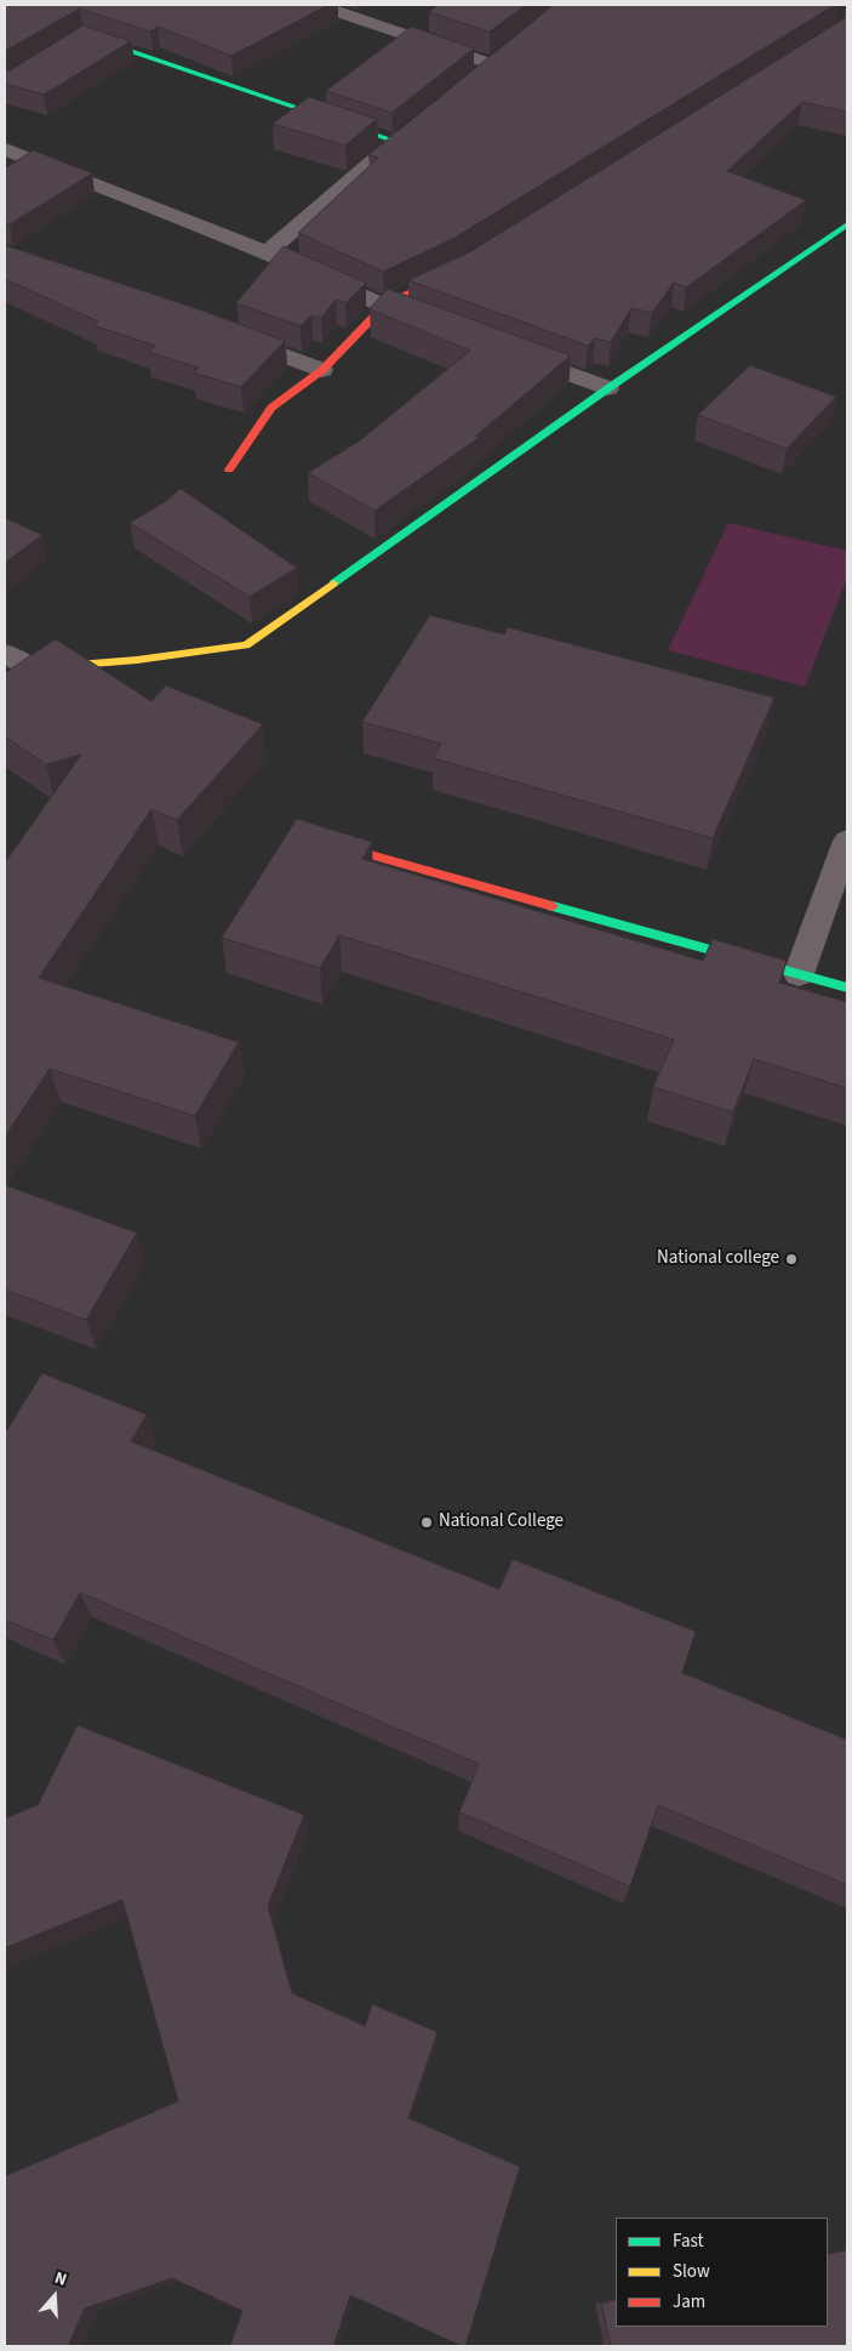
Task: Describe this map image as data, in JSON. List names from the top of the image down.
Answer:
{
  "places": ["National college", "National College"],
  "legend": ["Fast", "Slow", "Jam"],
  "north": "top"
}
